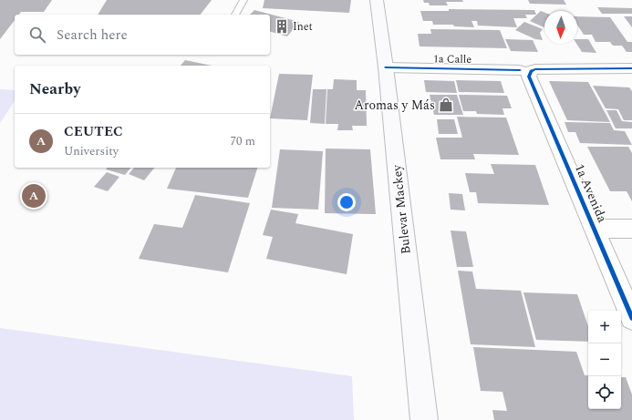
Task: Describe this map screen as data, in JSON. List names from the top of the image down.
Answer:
{
  "streets": {
    "main road": ["Bulevar Mackey"],
    "street": ["1a Calle", "1a Avenida"]
  },
  "crossings": [
    ["1a Calle", "1a Avenida"],
    ["1a Calle", "Bulevar Mackey"]
  ],
  "places": {
    "building": ["Inet"],
    "shop": ["Aromas y Más"]
  },
  "north": "bottom",
  "page": {
    "search": "Search here",
    "heading": "Nearby",
    "list": [
      {
        "mark": "A",
        "name": "CEUTEC",
        "note": "University",
        "value": "70 m"
      }
    ],
    "pins": "A",
    "map_buttons": ["+", "−"]
  }
}
